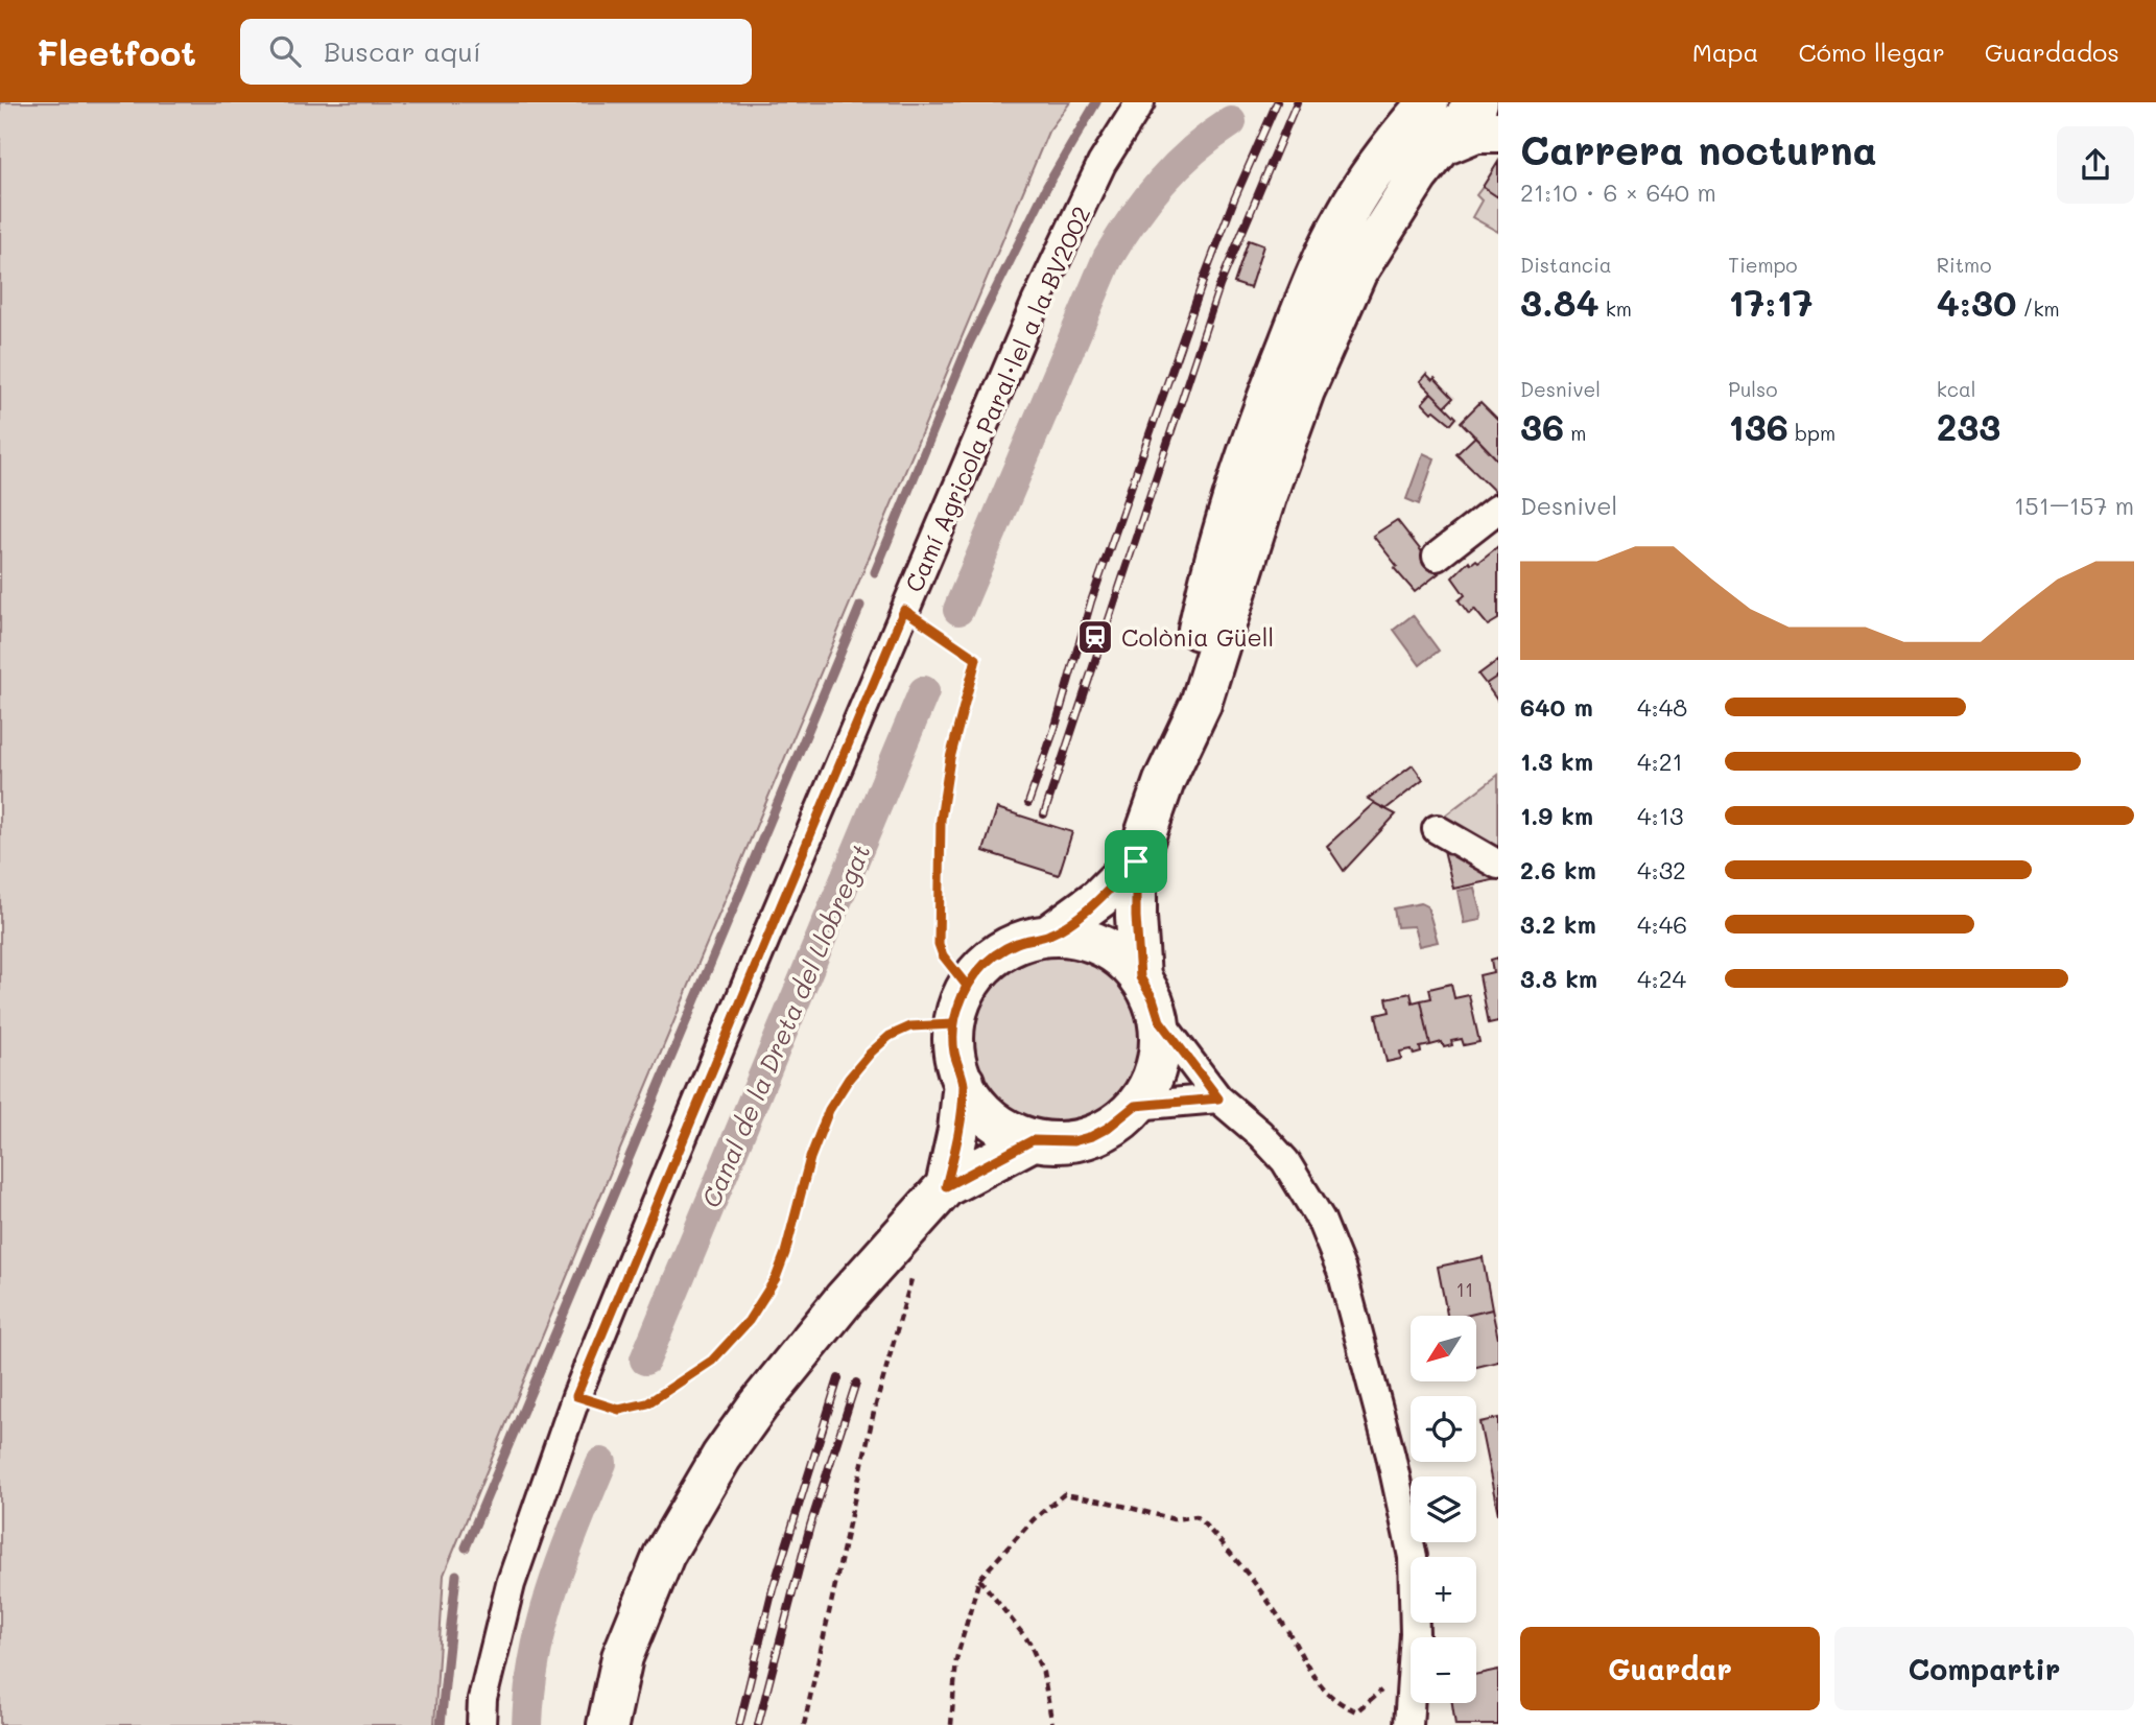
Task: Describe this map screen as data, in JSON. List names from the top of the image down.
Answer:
{
  "streets": {
    "street": ["Camí Agricola Paral·lel a la BV2002"]
  },
  "water": ["Canal de la Dreta del Llobregat"],
  "places": {
    "station": ["Colònia Güell"]
  },
  "house_numbers": ["11"],
  "north": "bottom left",
  "page": {
    "header": "Fleetfoot",
    "search": "Buscar aquí",
    "nav": ["Mapa", "Cómo llegar", "Guardados"],
    "heading": ["Carrera nocturna", "21:10 · 6 × 640 m"],
    "stats": [
      ["Distancia", "3.84 km"],
      ["Tiempo", "17:17"],
      ["Ritmo", "4:30 /km"],
      ["Desnivel", "36 m"],
      ["Pulso", "136 bpm"],
      ["kcal", "233"]
    ],
    "chart": ["Desnivel", "151–157 m"],
    "list": [
      {
        "name": "640 m",
        "note": "4:48"
      },
      {
        "name": "1.3 km",
        "note": "4:21"
      },
      {
        "name": "1.9 km",
        "note": "4:13"
      },
      {
        "name": "2.6 km",
        "note": "4:32"
      },
      {
        "name": "3.2 km",
        "note": "4:46"
      },
      {
        "name": "3.8 km",
        "note": "4:24"
      }
    ],
    "map_buttons": ["+", "−"],
    "buttons": ["Guardar", "Compartir"]
  }
}
